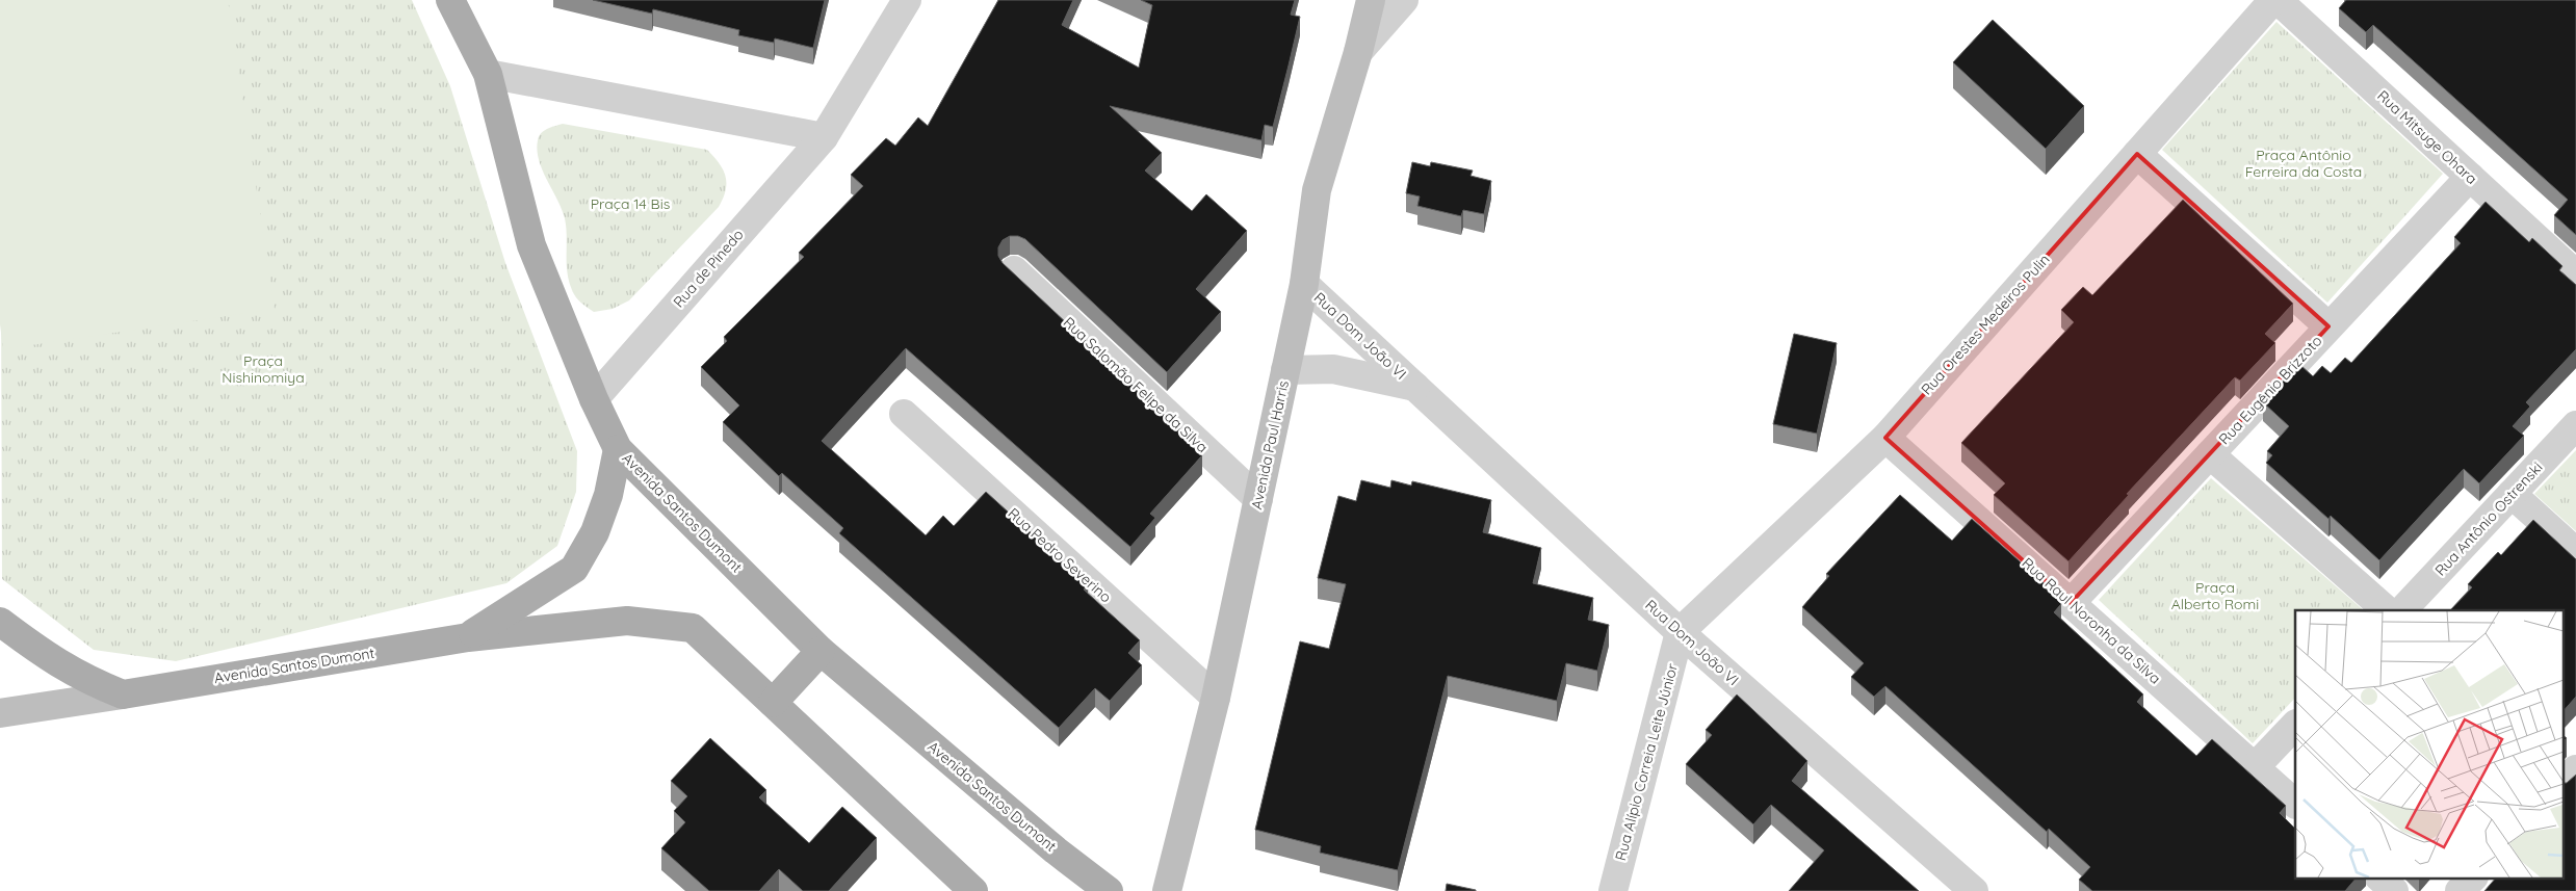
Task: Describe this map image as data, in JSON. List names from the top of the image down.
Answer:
{
  "streets": {
    "main road": ["Avenida Santos Dumont"],
    "street": [
      "Rua Mitsuge Ohara",
      "Rua de Pinedo",
      "Rua Orestes Medeiros Pulin",
      "Rua Dom João VI",
      "Rua Salomão Felipe da Silva",
      "Rua Eugênio Brizzoto",
      "Avenida Paul Harris",
      "Rua Antônio Ostrenski",
      "Rua Pedro Severino",
      "Rua Raul Noronha da Silva",
      "Rua Alípio Correia Leite Júnior"
    ]
  },
  "crossings": [
    ["Rua Mitsuge Ohara", "Rua Eugênio Brizzoto"],
    ["Rua de Pinedo", "Avenida Santos Dumont"],
    ["Rua Orestes Medeiros Pulin", "Rua Dom João VI"],
    ["Rua Orestes Medeiros Pulin", "Rua Raul Noronha da Silva"],
    ["Rua Orestes Medeiros Pulin", "Rua Alípio Correia Leite Júnior"],
    ["Rua Dom João VI", "Avenida Paul Harris"],
    ["Rua Dom João VI", "Rua Alípio Correia Leite Júnior"],
    ["Rua Salomão Felipe da Silva", "Avenida Paul Harris"],
    ["Rua Eugênio Brizzoto", "Rua Raul Noronha da Silva"],
    ["Avenida Paul Harris", "Rua Pedro Severino"]
  ],
  "parks": [
    "Praça Antônio Ferreira da Costa",
    "Praça 14 Bis",
    "Praça Nishinomiya",
    "Praça Alberto Romi"
  ]
}
